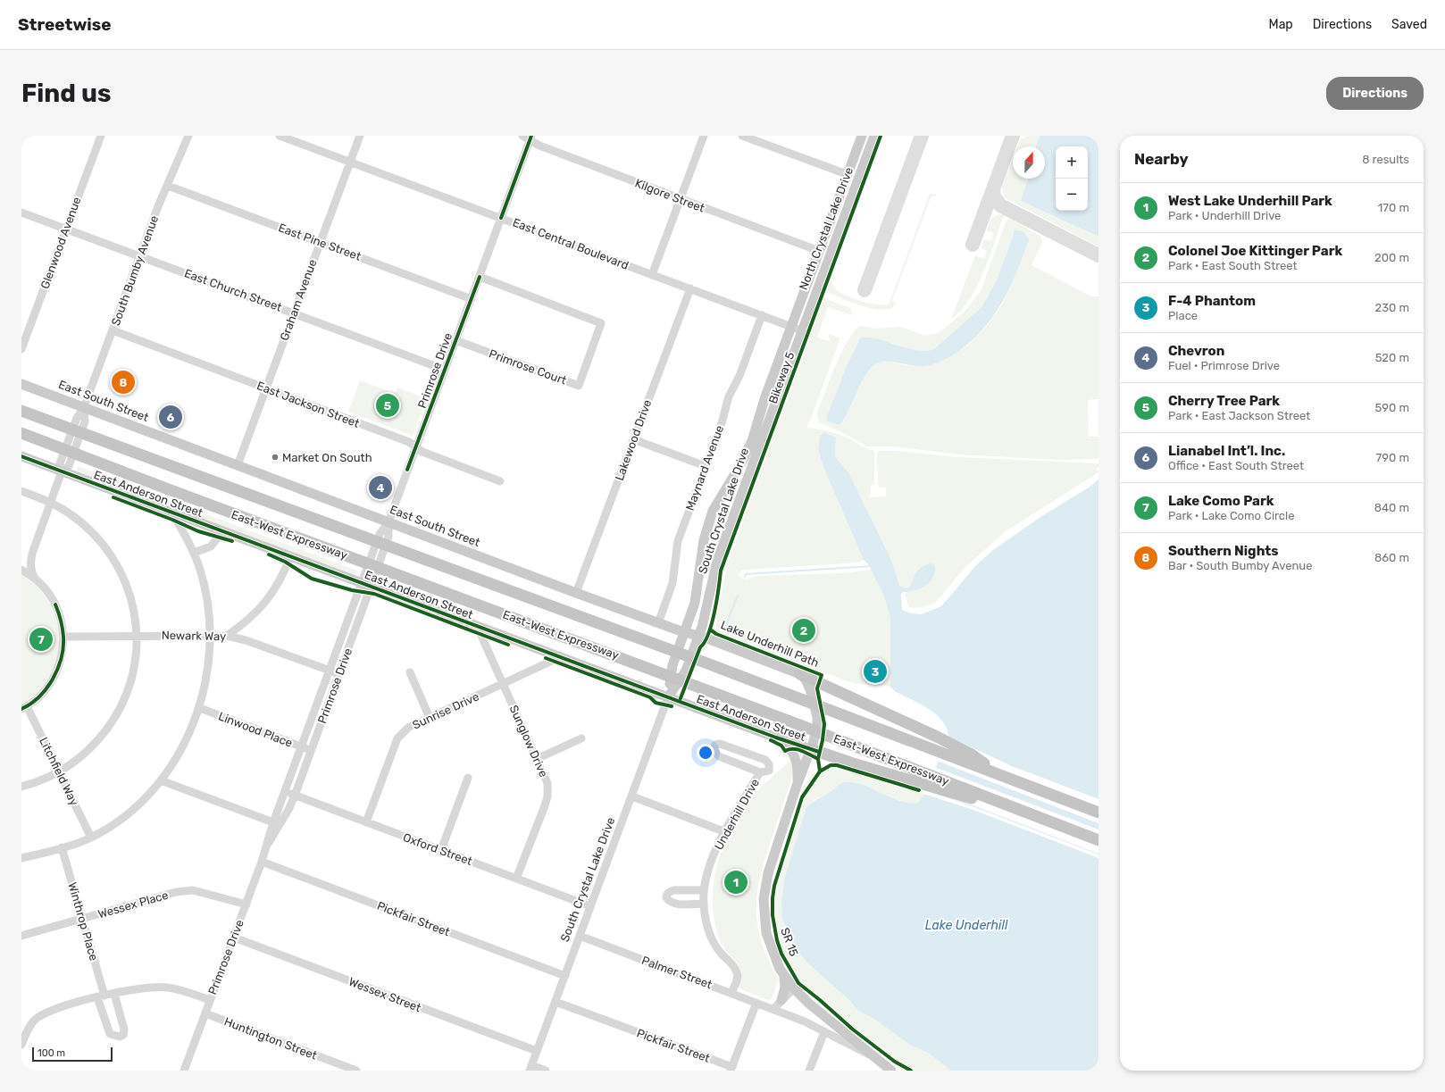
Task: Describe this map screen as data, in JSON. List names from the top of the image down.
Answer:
{
  "streets": {
    "highway": ["East-West Expressway"],
    "main road": [
      "North Crystal Lake Drive",
      "East South Street",
      "East Anderson Street",
      "South Crystal Lake Drive",
      "SR 15"
    ],
    "street": [
      "Kilgore Street",
      "East Pine Street",
      "Glenwood Avenue",
      "East Central Boulevard",
      "South Bumby Avenue",
      "East Church Street",
      "Graham Avenue",
      "Primrose Court",
      "Primrose Drive",
      "East Jackson Street",
      "Lakewood Drive",
      "Maynard Avenue",
      "Newark Way",
      "Sunrise Drive",
      "Linwood Place",
      "Sunglow Drive",
      "Litchfield Way",
      "Underhill Drive",
      "Oxford Street",
      "Wessex Place",
      "Pickfair Street",
      "Winthrop Place",
      "Palmer Street",
      "Wessex Street",
      "Huntington Street"
    ],
    "cycle path": ["Bikeway 5", "Lake Underhill Path", "SR 15"]
  },
  "crossings": [
    ["Kilgore Street", "North Crystal Lake Drive"],
    ["Kilgore Street", "Primrose Drive"],
    ["North Crystal Lake Drive", "East Central Boulevard"],
    ["North Crystal Lake Drive", "South Crystal Lake Drive"],
    ["East Pine Street", "South Bumby Avenue"],
    ["East Pine Street", "Graham Avenue"],
    ["East Pine Street", "Primrose Drive"],
    ["Glenwood Avenue", "East Church Street"],
    ["East Central Boulevard", "Graham Avenue"],
    ["East Central Boulevard", "Primrose Drive"],
    ["East Central Boulevard", "Lakewood Drive"],
    ["East Central Boulevard", "Maynard Avenue"],
    ["East Central Boulevard", "South Crystal Lake Drive"],
    ["South Bumby Avenue", "East Church Street"],
    ["South Bumby Avenue", "East South Street"],
    ["South Bumby Avenue", "East Jackson Street"],
    ["South Bumby Avenue", "East Anderson Street"],
    ["East Church Street", "Graham Avenue"],
    ["East Church Street", "Primrose Drive"],
    ["Graham Avenue", "East South Street"],
    ["Graham Avenue", "East Jackson Street"],
    ["Primrose Court", "Primrose Drive"],
    ["Primrose Drive", "East South Street"],
    ["Primrose Drive", "East Jackson Street"],
    ["Primrose Drive", "East Anderson Street"],
    ["Primrose Drive", "Newark Way"],
    ["Primrose Drive", "Linwood Place"],
    ["Primrose Drive", "Oxford Street"],
    ["Primrose Drive", "Wessex Place"],
    ["Primrose Drive", "Pickfair Street"],
    ["Primrose Drive", "Wessex Street"],
    ["Primrose Drive", "Huntington Street"],
    ["East South Street", "Lakewood Drive"],
    ["East South Street", "Maynard Avenue"],
    ["East South Street", "South Crystal Lake Drive"],
    ["East South Street", "SR 15"],
    ["East Anderson Street", "South Crystal Lake Drive"],
    ["East Anderson Street", "Sunrise Drive"],
    ["East Anderson Street", "Sunglow Drive"],
    ["East Anderson Street", "SR 15"],
    ["South Crystal Lake Drive", "Oxford Street"],
    ["South Crystal Lake Drive", "Pickfair Street"],
    ["South Crystal Lake Drive", "Palmer Street"],
    ["South Crystal Lake Drive", "Wessex Street"],
    ["Sunrise Drive", "Sunglow Drive"],
    ["Sunrise Drive", "Oxford Street"],
    ["Sunglow Drive", "Oxford Street"],
    ["Underhill Drive", "Palmer Street"],
    ["Wessex Place", "Winthrop Place"],
    ["SR 15", "Palmer Street"]
  ],
  "water": ["Lake Underhill"],
  "places": ["Market On South"],
  "scale_bar": "100 m",
  "north": "top",
  "page": {
    "header": "Streetwise",
    "nav": ["Map", "Directions", "Saved"],
    "buttons": "Directions",
    "title": "Find us",
    "heading": ["Nearby", "8 results"],
    "map_buttons": ["+", "−"],
    "list": [
      {
        "mark": "1",
        "name": "West Lake Underhill Park",
        "note": "Park · Underhill Drive",
        "value": "170 m"
      },
      {
        "mark": "2",
        "name": "Colonel Joe Kittinger Park",
        "note": "Park · East South Street",
        "value": "200 m"
      },
      {
        "mark": "3",
        "name": "F-4 Phantom",
        "note": "Place",
        "value": "230 m"
      },
      {
        "mark": "4",
        "name": "Chevron",
        "note": "Fuel · Primrose Drive",
        "value": "520 m"
      },
      {
        "mark": "5",
        "name": "Cherry Tree Park",
        "note": "Park · East Jackson Street",
        "value": "590 m"
      },
      {
        "mark": "6",
        "name": "Lianabel Int’l. Inc.",
        "note": "Office · East South Street",
        "value": "790 m"
      },
      {
        "mark": "7",
        "name": "Lake Como Park",
        "note": "Park · Lake Como Circle",
        "value": "840 m"
      },
      {
        "mark": "8",
        "name": "Southern Nights",
        "note": "Bar · South Bumby Avenue",
        "value": "860 m"
      }
    ],
    "pins": [
      "8",
      "5",
      "6",
      "4",
      "2",
      "7",
      "3",
      "1"
    ],
    "scale": "100 m"
  }
}
